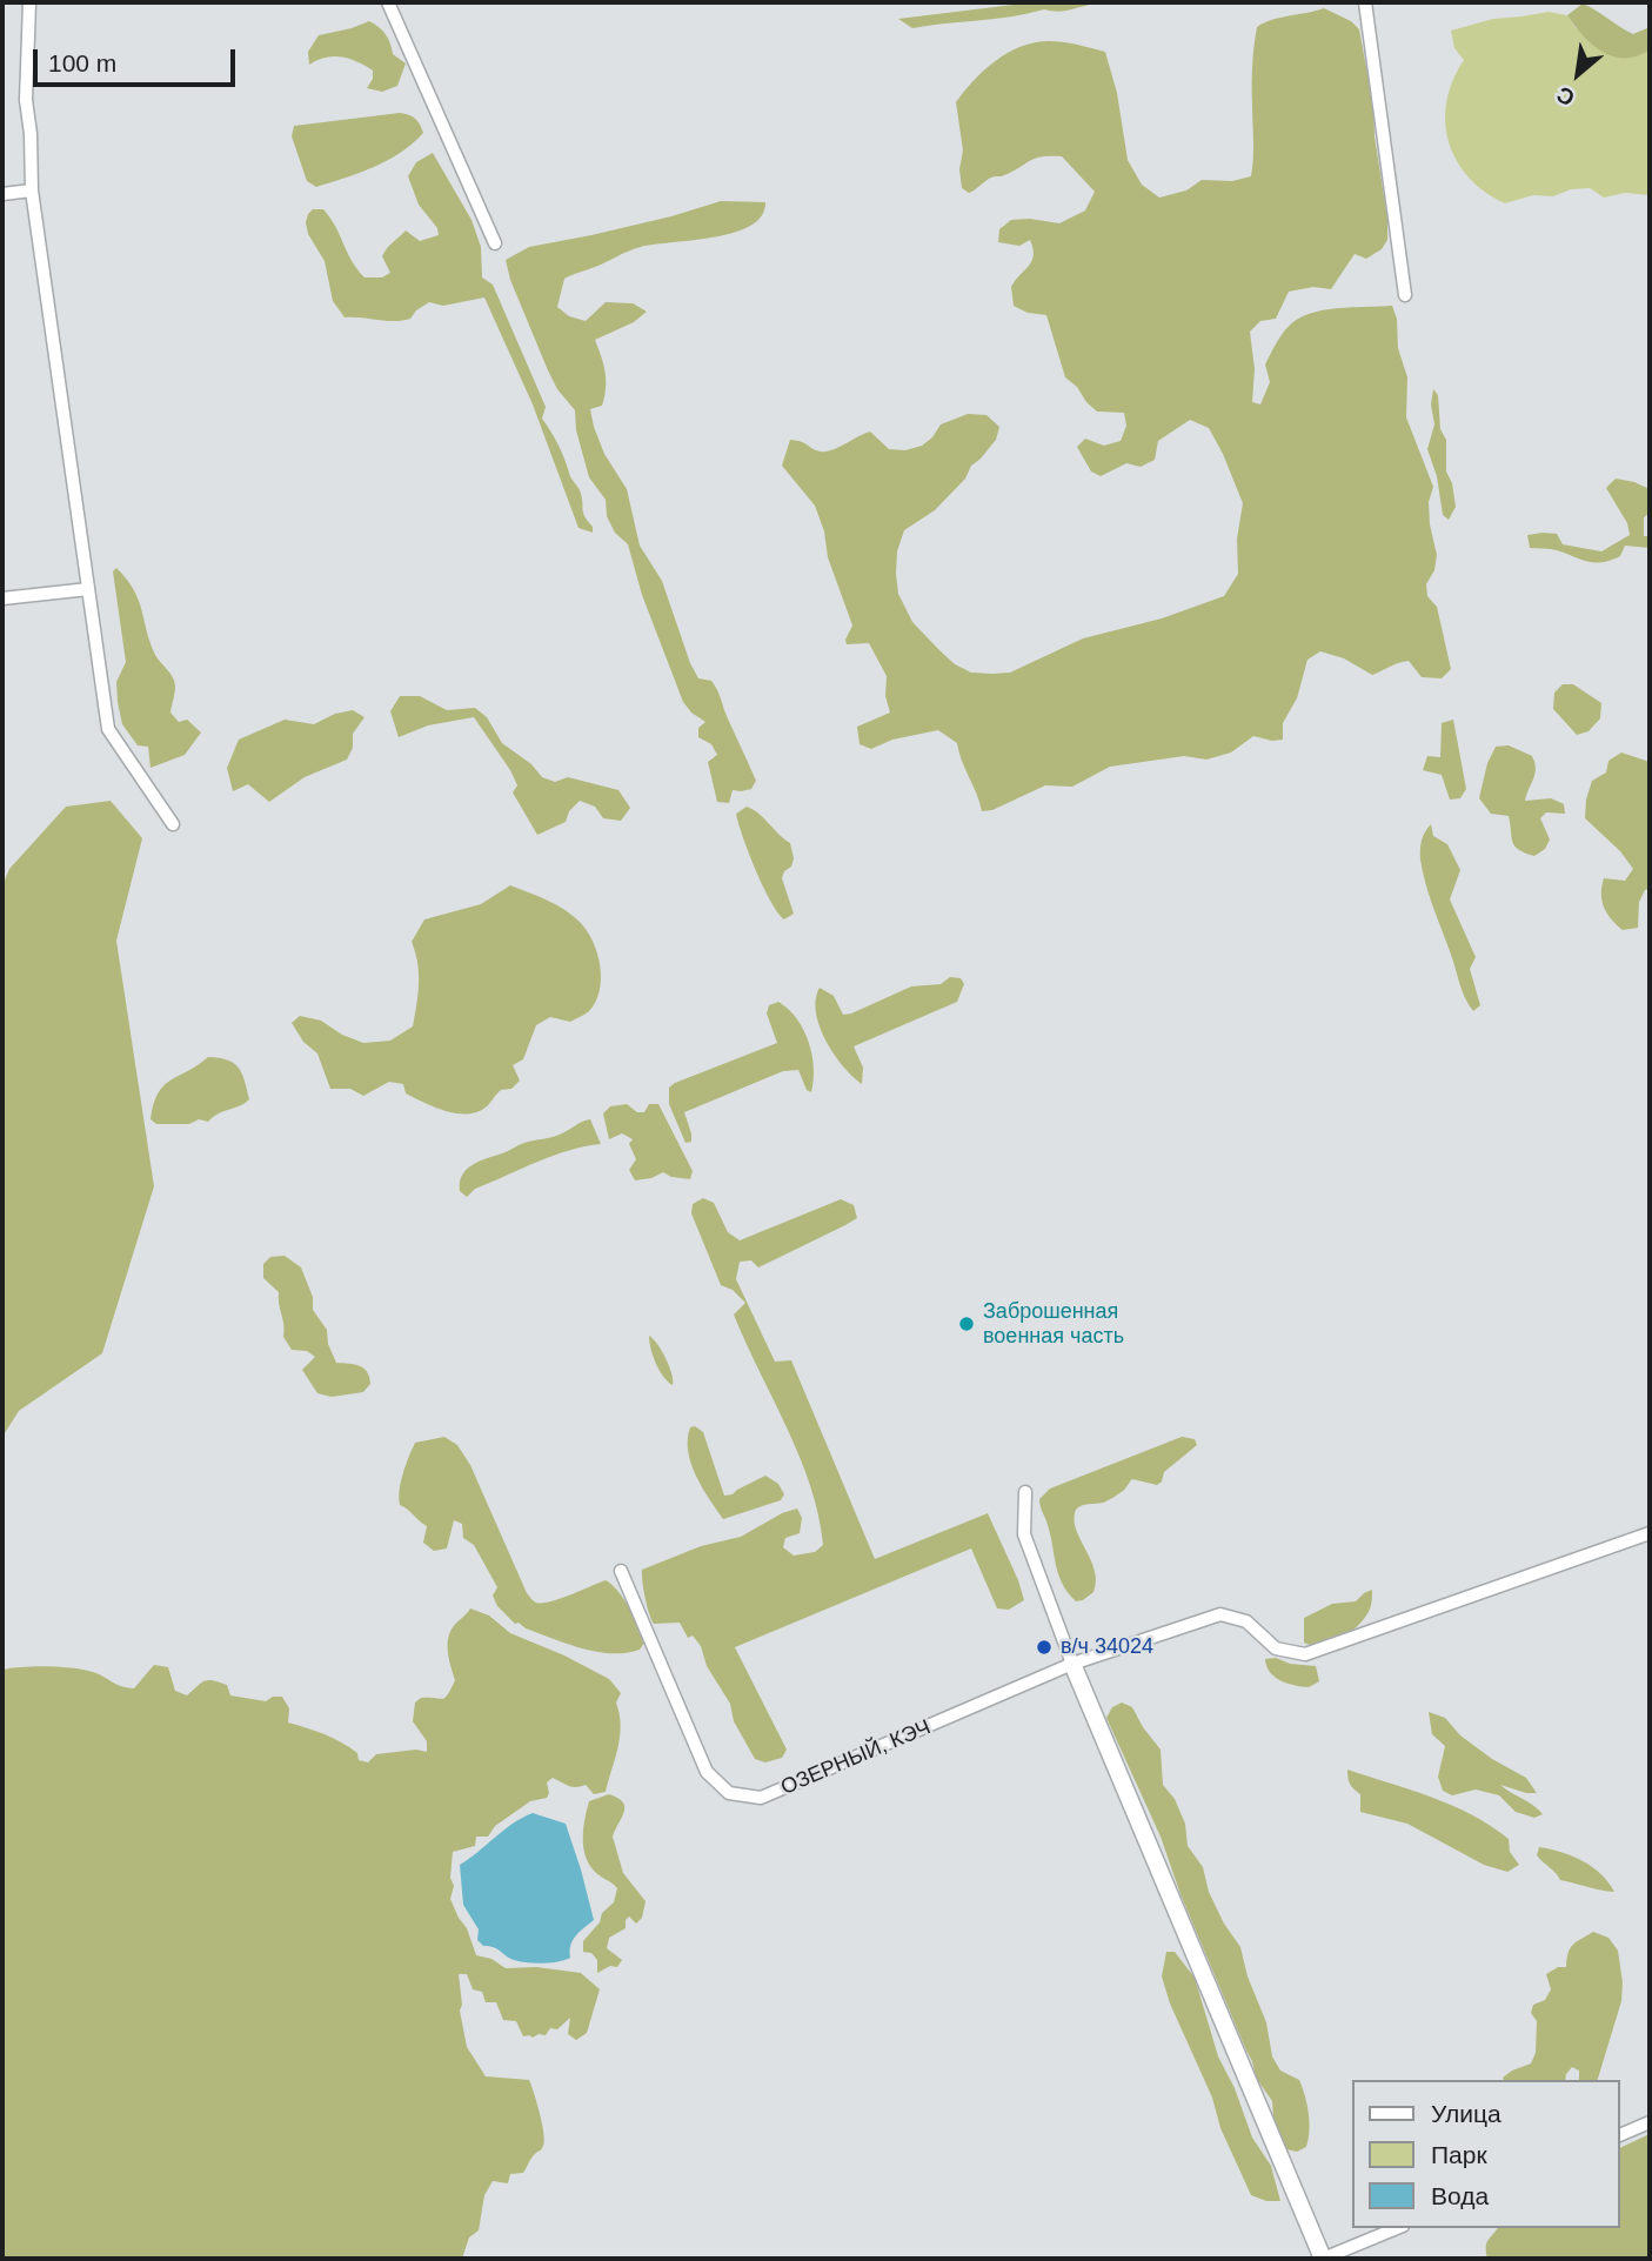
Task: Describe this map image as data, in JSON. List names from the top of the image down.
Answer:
{
  "streets": {
    "street": ["ОЗЕРНЫЙ, КЭЧ"]
  },
  "places": ["Заброшенная военная часть", "в/ч 34024"],
  "legend": ["Улица", "Парк", "Вода"],
  "scale_bar": "100 m",
  "north": "bottom left"
}
